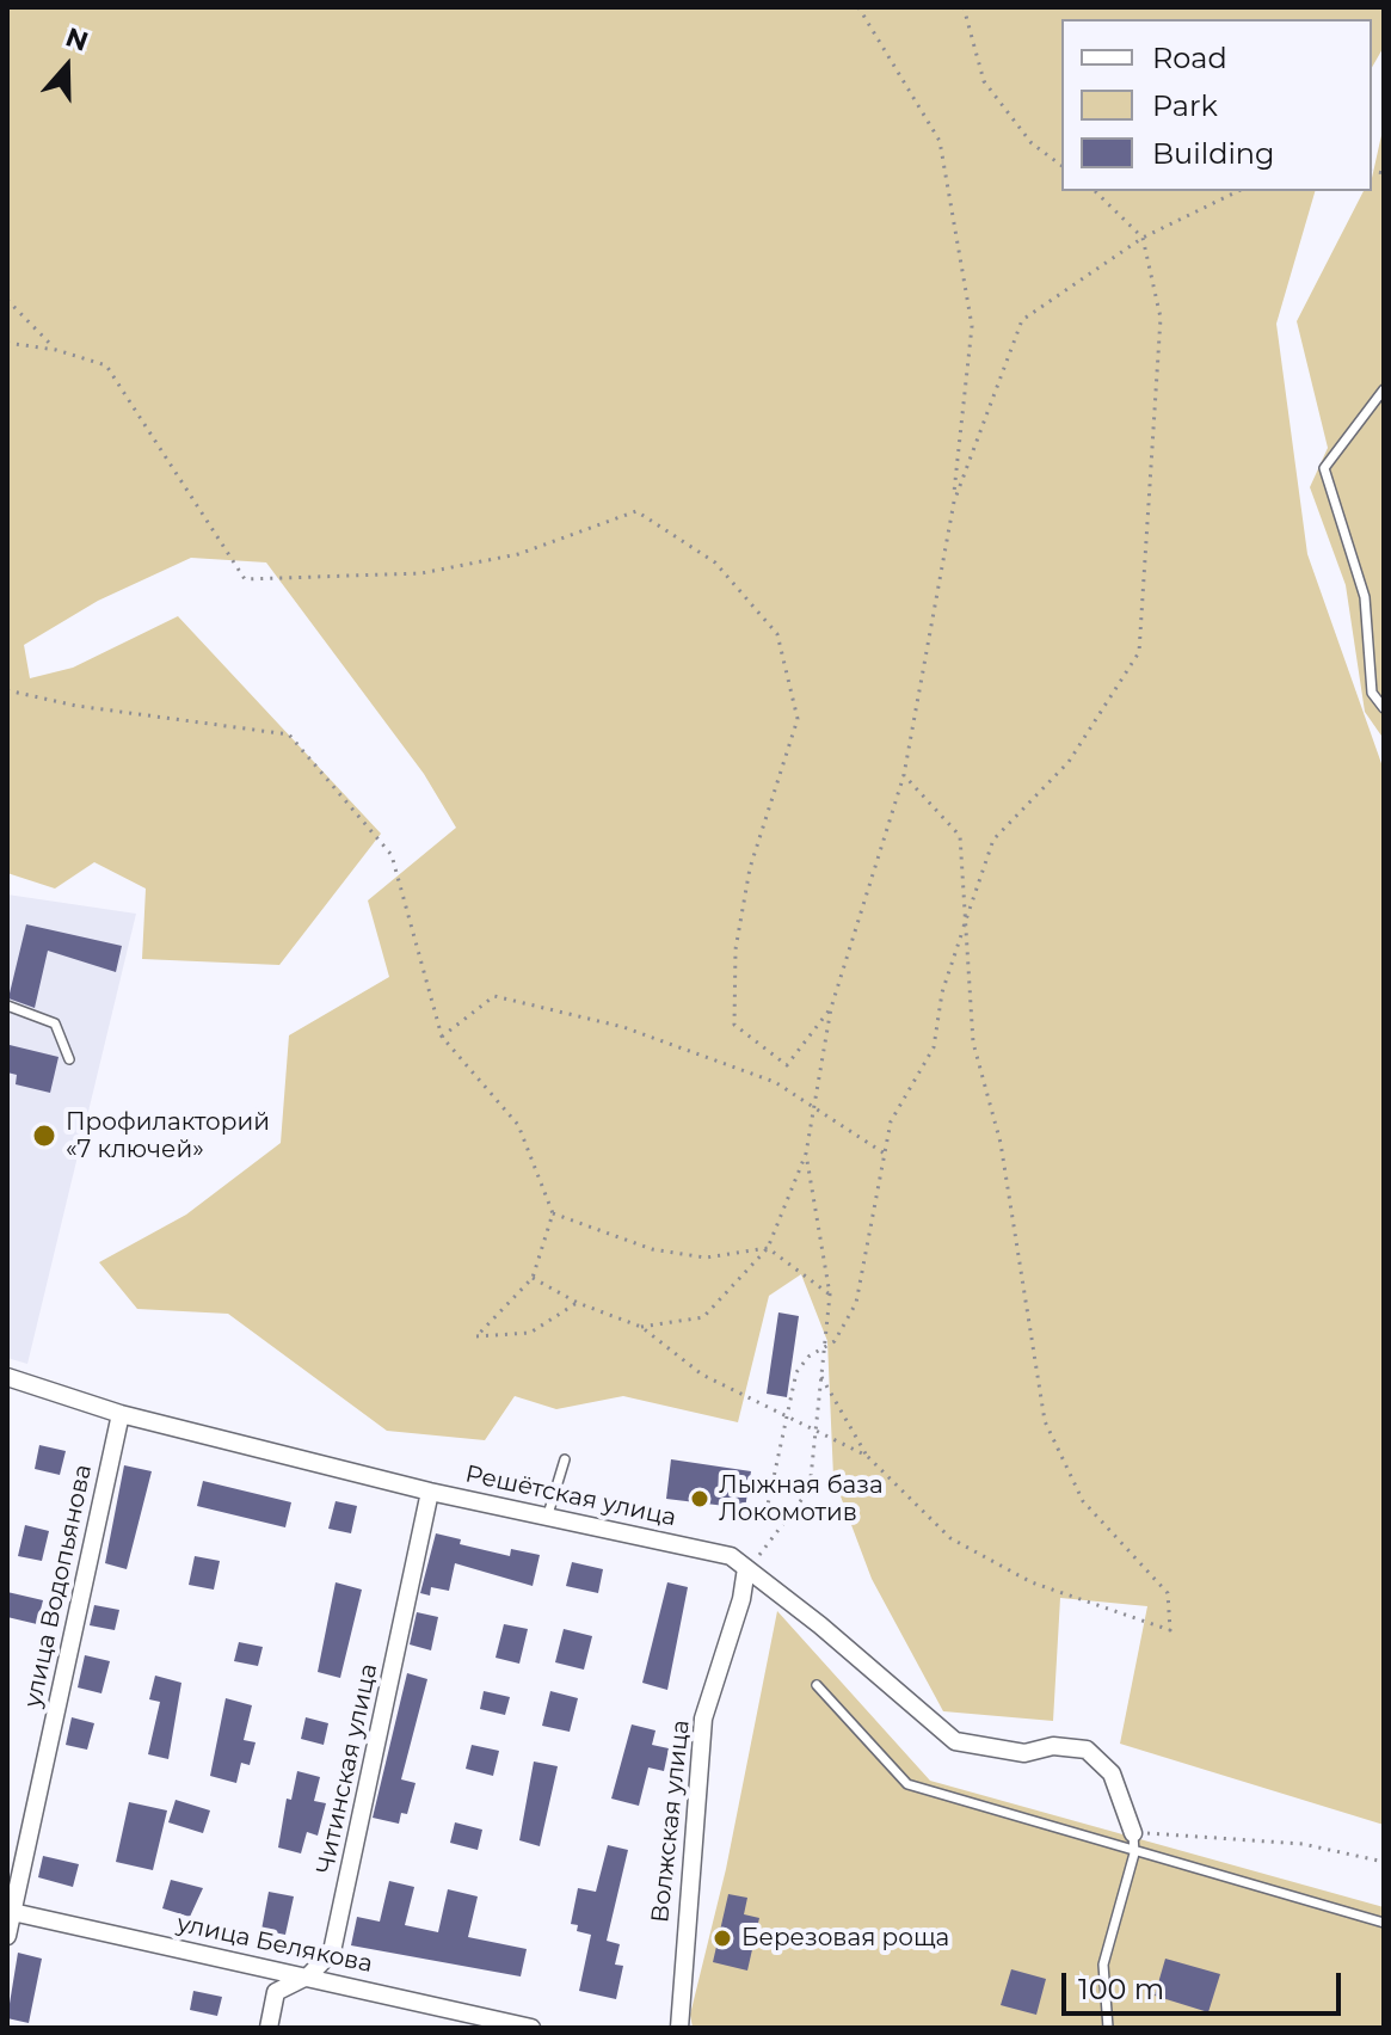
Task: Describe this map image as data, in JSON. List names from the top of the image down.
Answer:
{
  "streets": {
    "street": [
      "Решётская улица",
      "улица Водопьянова",
      "Читинская улица",
      "Волжская улица",
      "улица Белякова"
    ]
  },
  "crossings": [
    ["Решётская улица", "улица Водопьянова"],
    ["Решётская улица", "Читинская улица"],
    ["Решётская улица", "Волжская улица"],
    ["улица Водопьянова", "улица Белякова"],
    ["Читинская улица", "улица Белякова"]
  ],
  "places": ["Профилакторий «7 ключей»", "Лыжная база Локомотив", "Березовая роща"],
  "legend": ["Road", "Park", "Building"],
  "scale_bar": "100 m",
  "north": "top"
}
